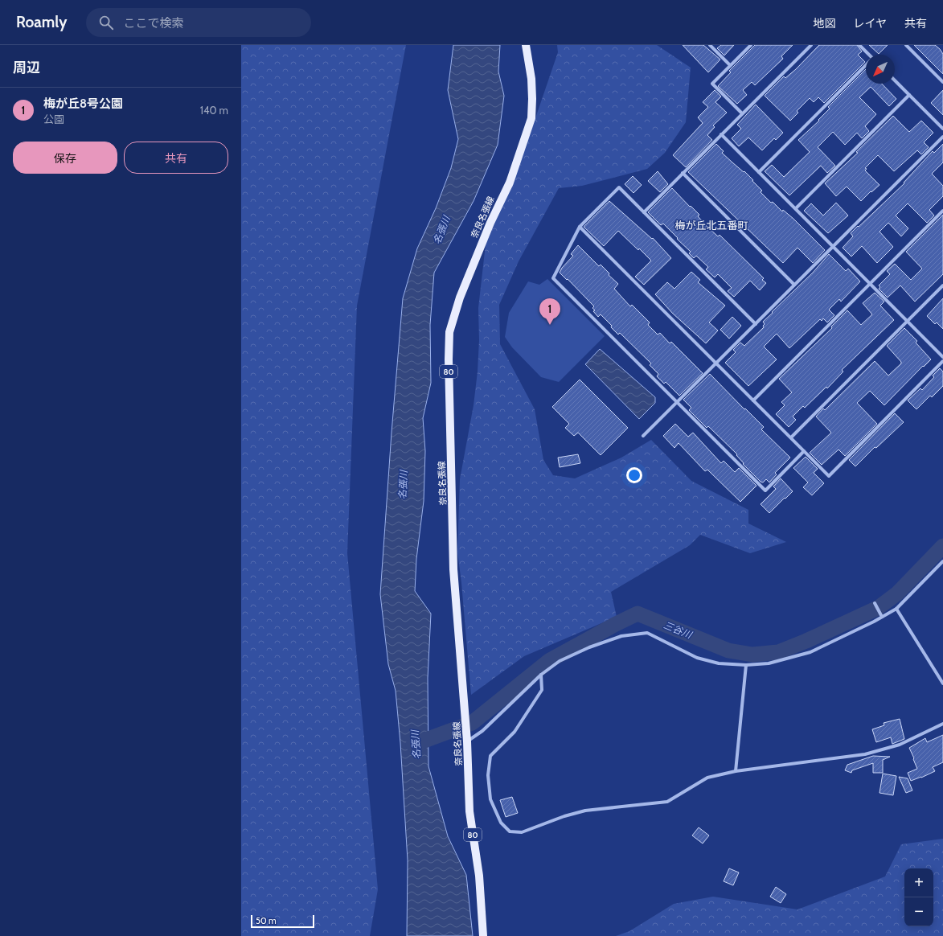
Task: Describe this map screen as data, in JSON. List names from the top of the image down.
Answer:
{
  "streets": {
    "main road": ["奈良名張線", "80"]
  },
  "districts": ["梅が丘北五番町"],
  "water": ["名張川", "三谷川"],
  "scale_bar": "50 m",
  "north": "bottom left",
  "page": {
    "header": "Roamly",
    "search": "ここで検索",
    "nav": ["地図", "レイヤ", "共有"],
    "heading": "周辺",
    "list": [
      {
        "mark": "1",
        "name": "梅が丘8号公園",
        "note": "公園",
        "value": "140 m"
      }
    ],
    "buttons": ["保存", "共有"],
    "pins": "1",
    "map_buttons": ["+", "−"],
    "scale": "50 m"
  }
}
